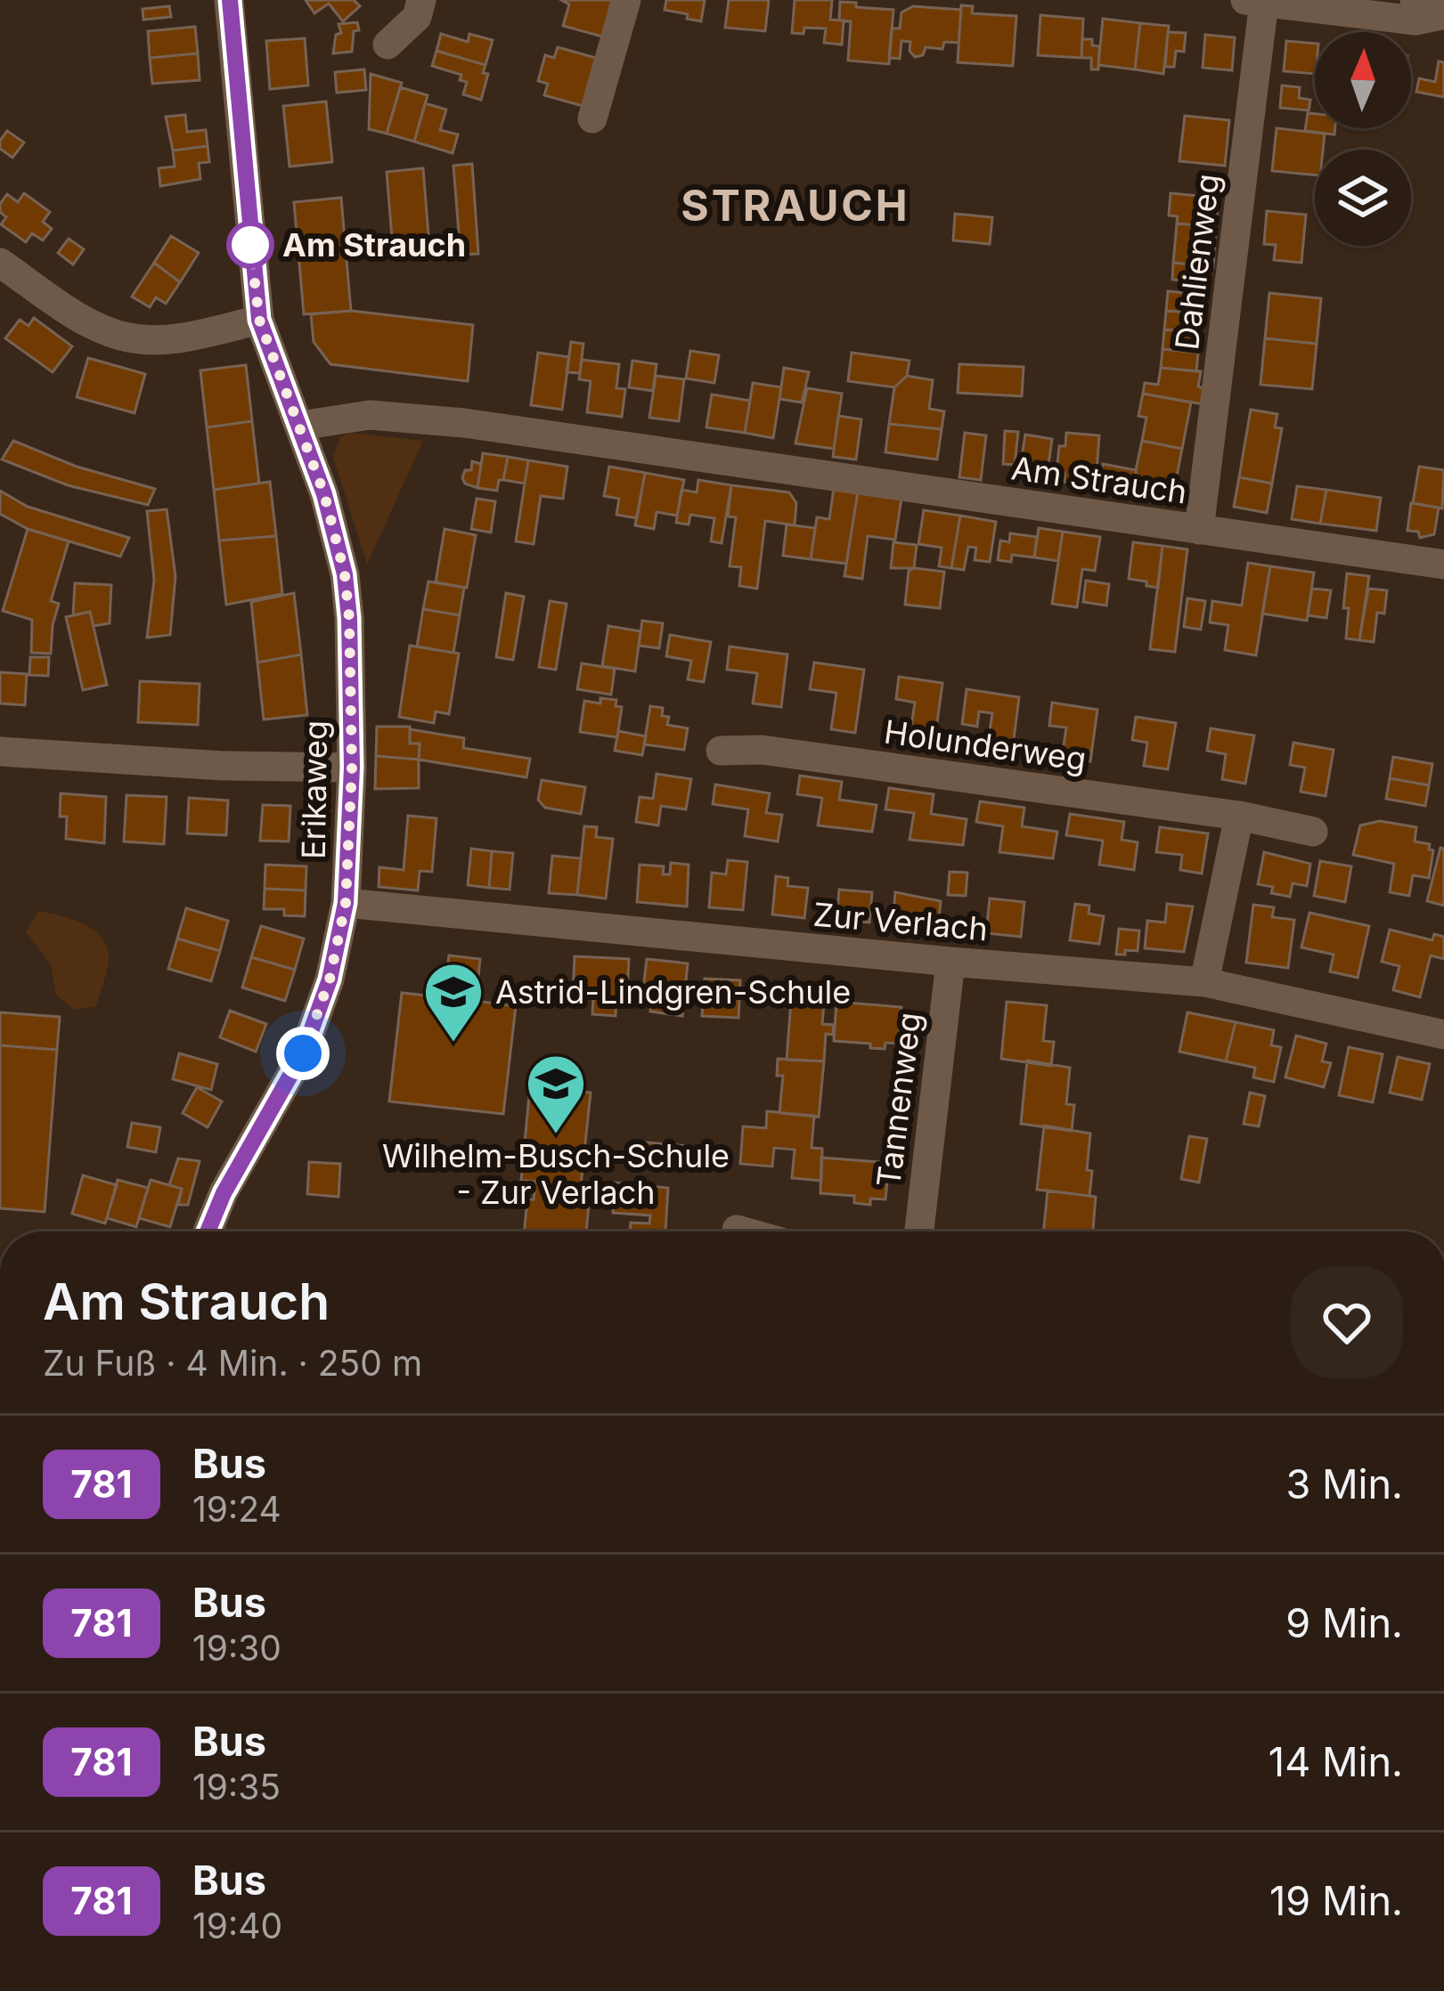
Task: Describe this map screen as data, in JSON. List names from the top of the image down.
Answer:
{
  "streets": {
    "street": [
      "Dahlienweg",
      "Am Strauch",
      "Holunderweg",
      "Erikaweg",
      "Zur Verlach",
      "Tannenweg"
    ]
  },
  "crossings": [
    ["Dahlienweg", "Am Strauch"],
    ["Am Strauch", "Erikaweg"],
    ["Erikaweg", "Zur Verlach"],
    ["Zur Verlach", "Tannenweg"]
  ],
  "districts": ["STRAUCH"],
  "places": {
    "other": ["Am Strauch"],
    "school or university": ["Astrid-Lindgren-Schule", "Wilhelm-Busch-Schule - Zur Verlach"]
  },
  "lines": ["bus line 781"],
  "north": "top",
  "page": {
    "heading": ["Am Strauch", "Zu Fuß · 4 Min. · 250 m"],
    "list": [
      {
        "mark": "781",
        "name": "Bus",
        "note": "19:24",
        "value": "3 Min."
      },
      {
        "mark": "781",
        "name": "Bus",
        "note": "19:30",
        "value": "9 Min."
      },
      {
        "mark": "781",
        "name": "Bus",
        "note": "19:35",
        "value": "14 Min."
      },
      {
        "mark": "781",
        "name": "Bus",
        "note": "19:40",
        "value": "19 Min."
      }
    ]
  }
}
